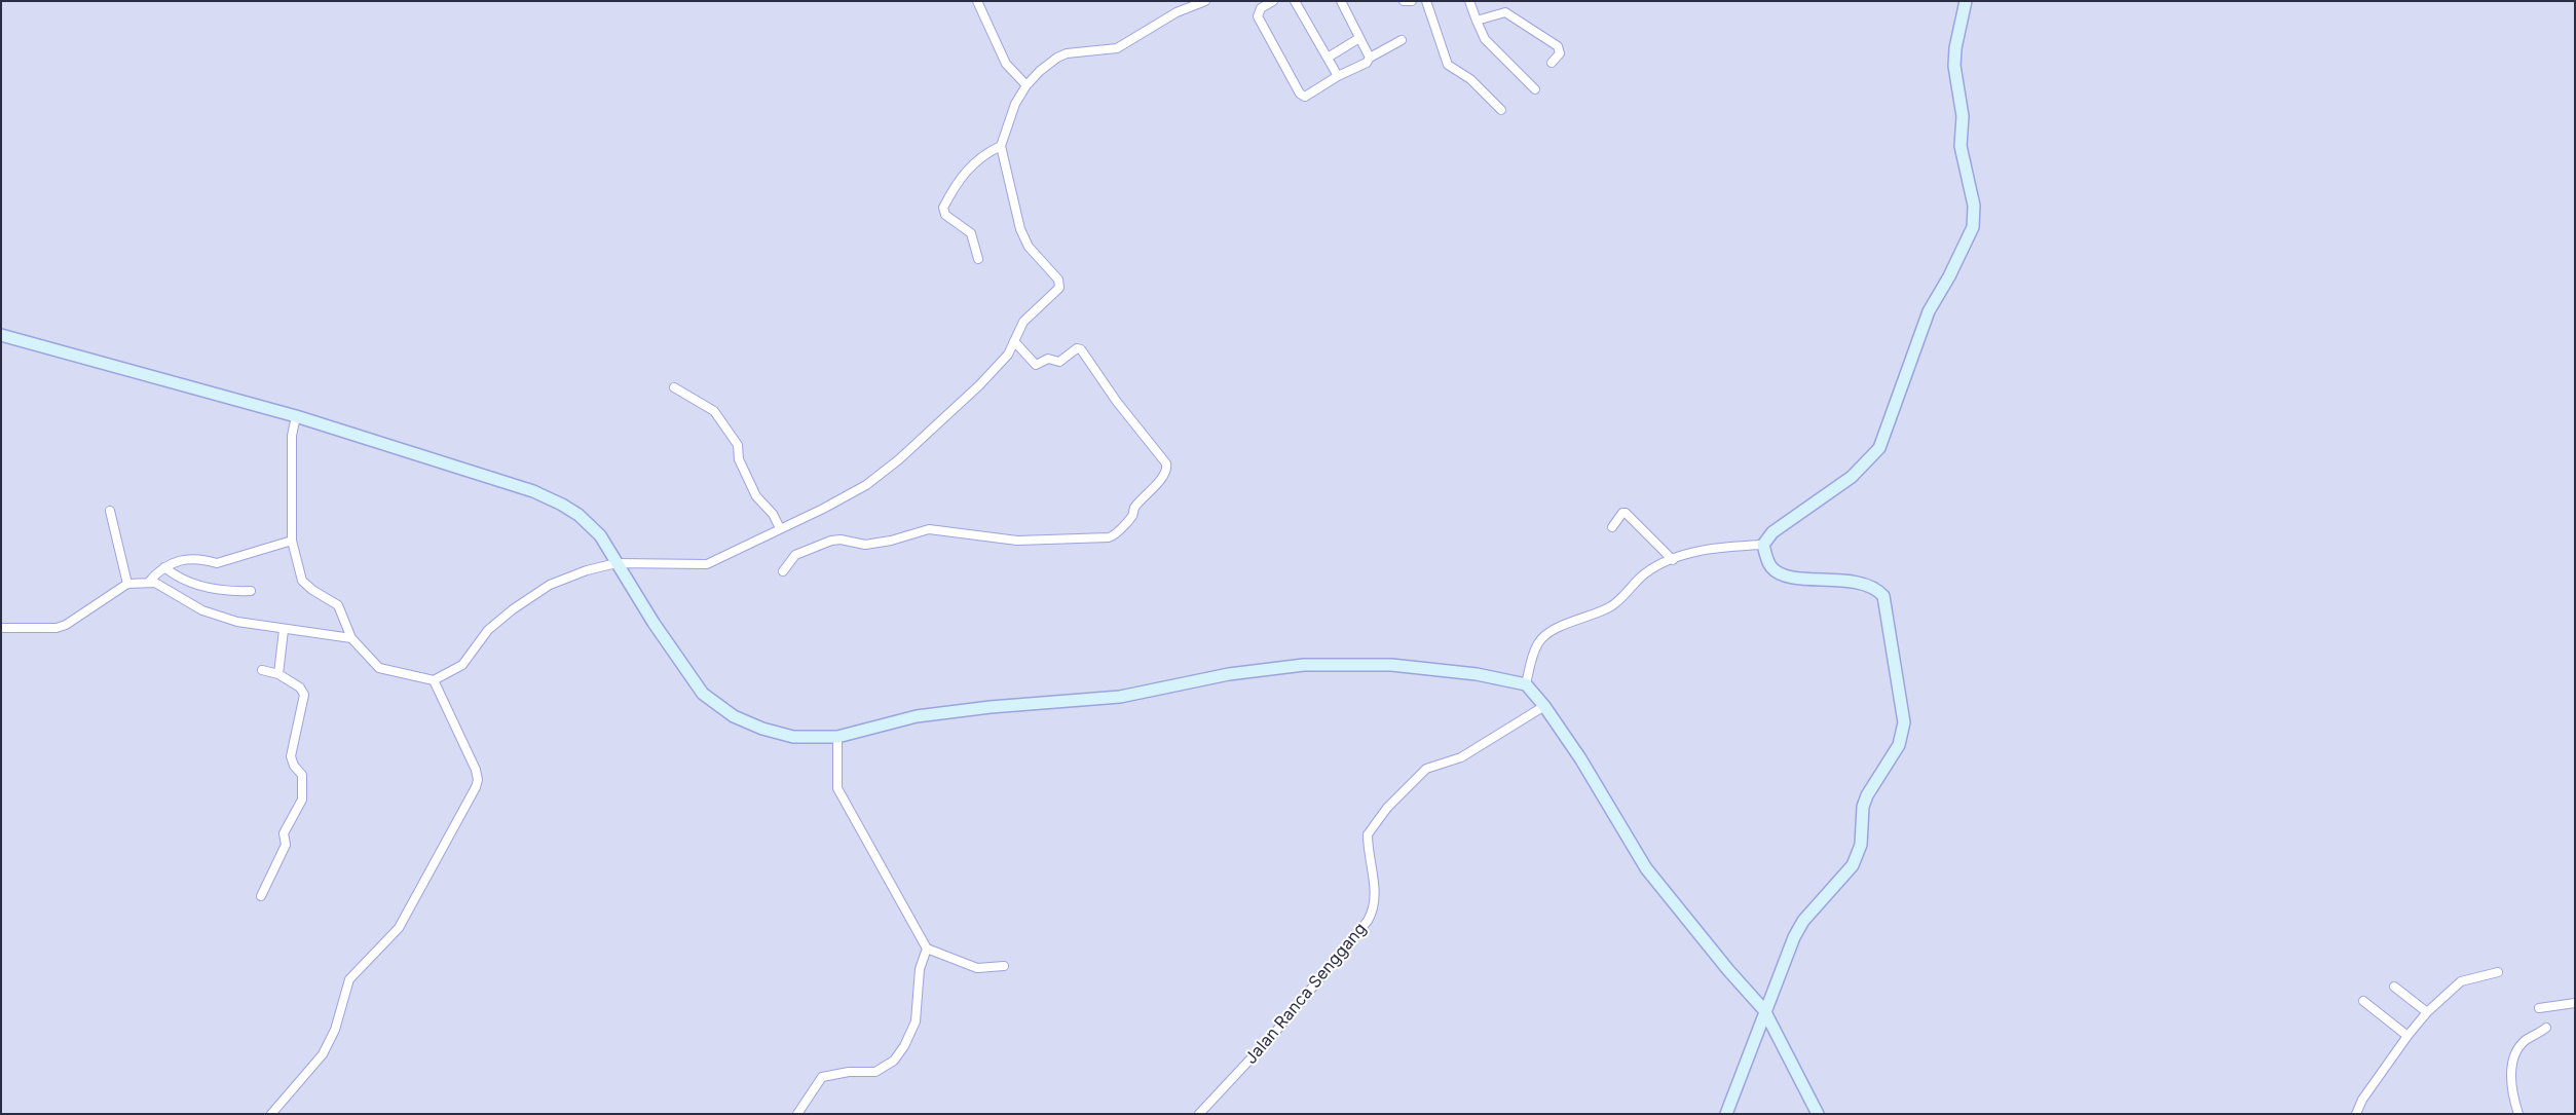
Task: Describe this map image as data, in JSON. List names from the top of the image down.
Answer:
{
  "streets": {
    "street": ["Jalan Ranca Senggang"]
  }
}
